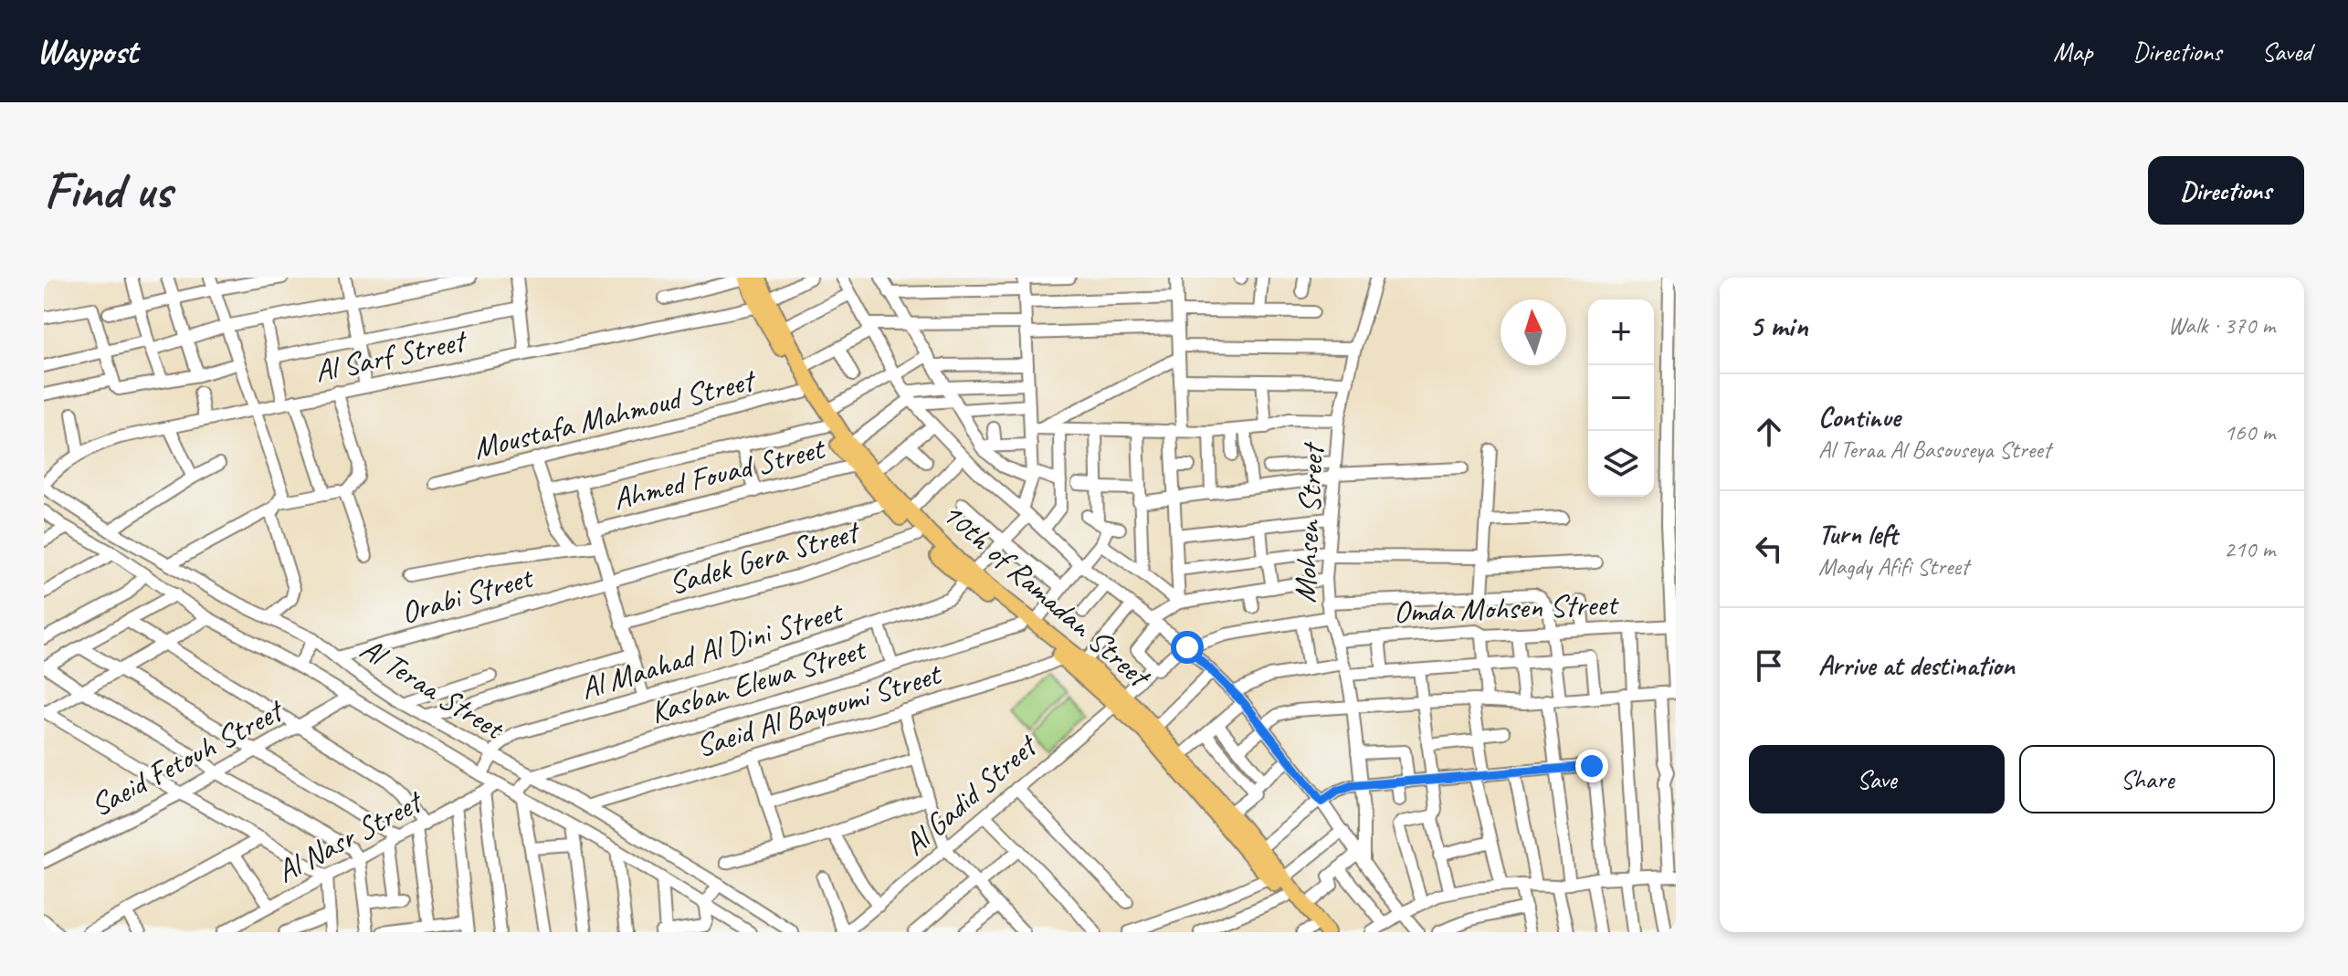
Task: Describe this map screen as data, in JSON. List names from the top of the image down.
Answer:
{
  "streets": {
    "main road": ["10th of Ramadan Street"],
    "street": [
      "Al Sarf Street",
      "Moustafa Mahmoud Street",
      "Ahmed Fouad Street",
      "Mohsen Street",
      "Sadek Gera Street",
      "Orabi Street",
      "Omda Mohsen Street",
      "Al Maahad Al Dini Street",
      "Kasban Elewa Street",
      "Al Teraa Street",
      "Saeid Al Bayoumi Street",
      "Saeid Fetouh Street",
      "Al Gadid Street",
      "Al Nasr Street"
    ]
  },
  "crossings": [
    ["Al Sarf Street", "10th of Ramadan Street"],
    ["Al Sarf Street", "Al Teraa Street"],
    ["Moustafa Mahmoud Street", "10th of Ramadan Street"],
    ["Ahmed Fouad Street", "10th of Ramadan Street"],
    ["Mohsen Street", "Omda Mohsen Street"],
    ["Sadek Gera Street", "10th of Ramadan Street"],
    ["10th of Ramadan Street", "Orabi Street"],
    ["10th of Ramadan Street", "Al Maahad Al Dini Street"],
    ["10th of Ramadan Street", "Kasban Elewa Street"],
    ["10th of Ramadan Street", "Saeid Al Bayoumi Street"],
    ["10th of Ramadan Street", "Al Gadid Street"],
    ["Orabi Street", "Al Teraa Street"],
    ["Al Maahad Al Dini Street", "Al Teraa Street"],
    ["Kasban Elewa Street", "Al Teraa Street"],
    ["Al Teraa Street", "Saeid Al Bayoumi Street"]
  ],
  "north": "top",
  "page": {
    "header": "Waypost",
    "nav": ["Map", "Directions", "Saved"],
    "buttons": [
      "Directions",
      ["Save", "Share"]
    ],
    "title": "Find us",
    "heading": ["5 min", "Walk · 370 m"],
    "map_buttons": ["+", "−"],
    "list": [
      ["Continue", "Al Teraa Al Basouseya Street", "160 m"],
      ["Turn left", "Magdy Afifi Street", "210 m"],
      "Arrive at destination"
    ]
  }
}
